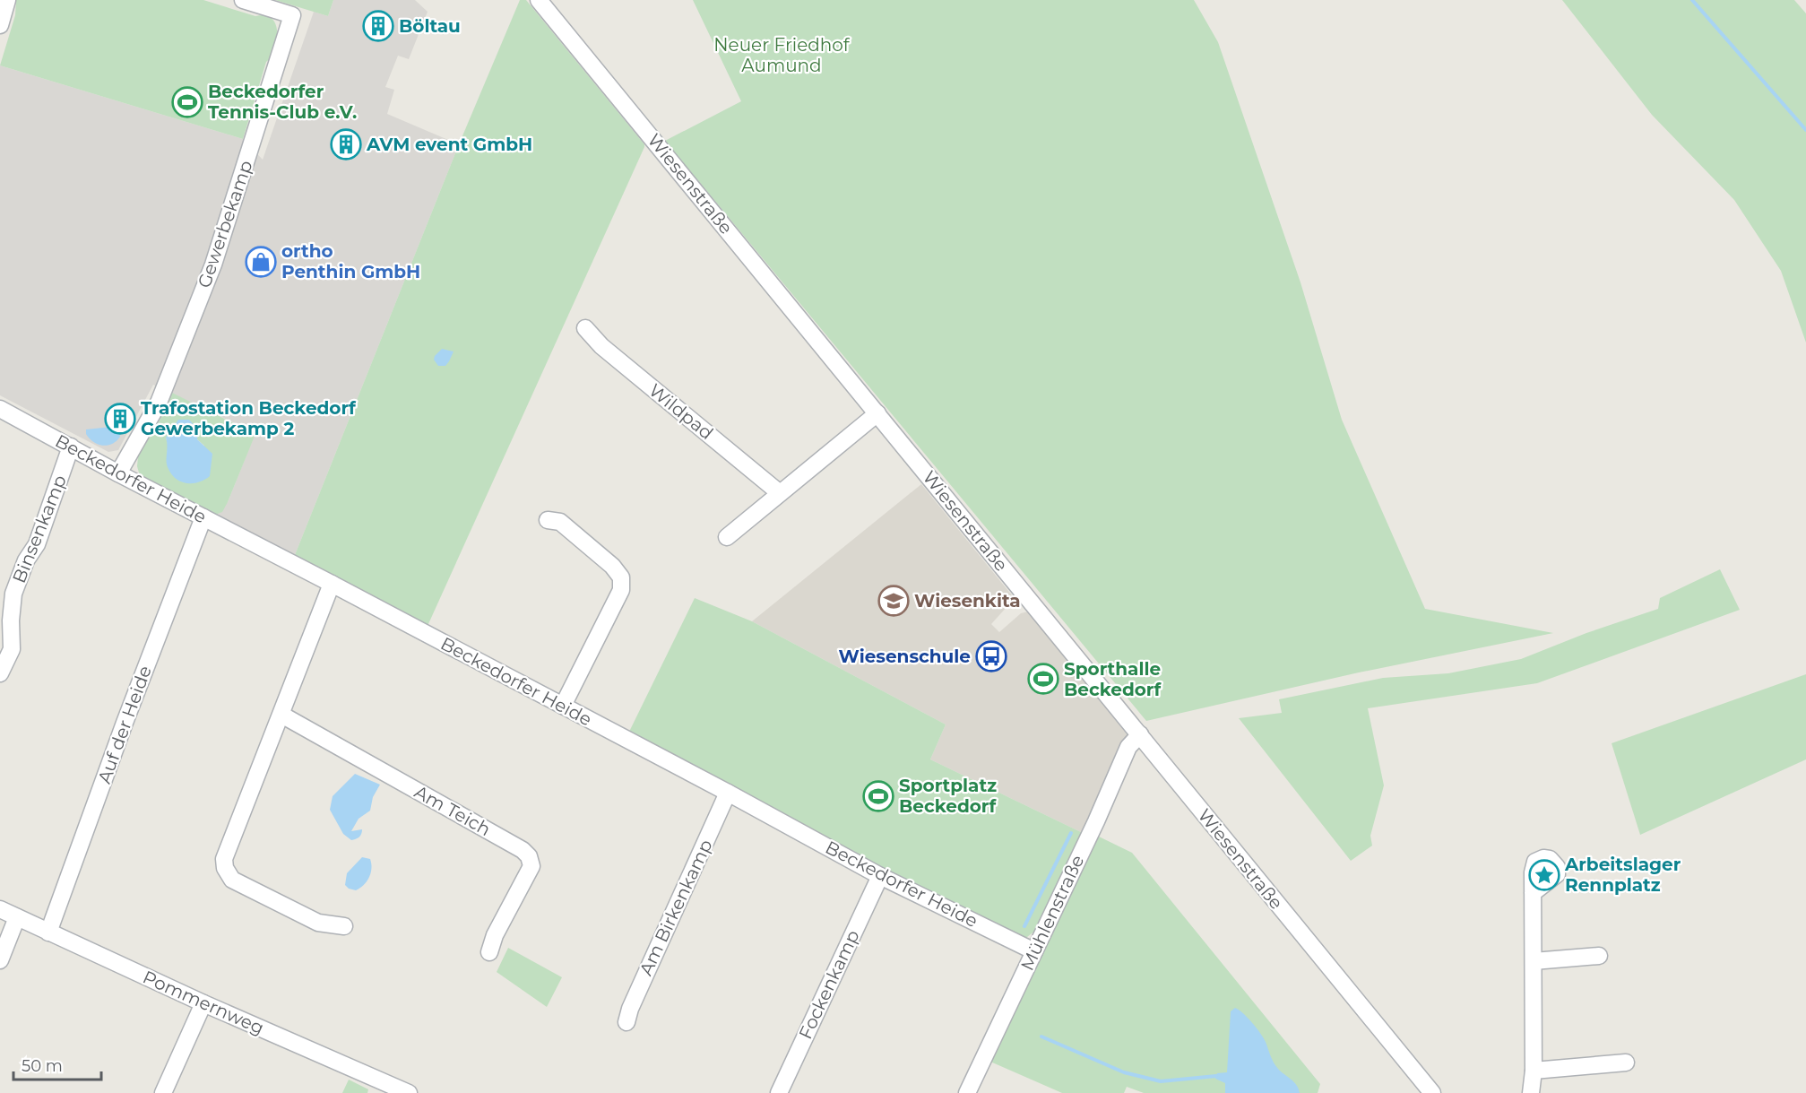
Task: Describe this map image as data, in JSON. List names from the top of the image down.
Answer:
{
  "streets": {
    "street": [
      "Wiesenstraße",
      "Gewerbekamp",
      "Wildpad",
      "Beckedorfer Heide",
      "Binsenkamp",
      "Auf der Heide",
      "Am Teich",
      "Am Birkenkamp",
      "Mühlenstraße",
      "Fockenkamp",
      "Pommernweg"
    ]
  },
  "crossings": [
    ["Wiesenstraße", "Mühlenstraße"],
    ["Gewerbekamp", "Beckedorfer Heide"],
    ["Beckedorfer Heide", "Binsenkamp"],
    ["Beckedorfer Heide", "Auf der Heide"],
    ["Beckedorfer Heide", "Am Birkenkamp"],
    ["Beckedorfer Heide", "Mühlenstraße"],
    ["Beckedorfer Heide", "Fockenkamp"],
    ["Auf der Heide", "Pommernweg"]
  ],
  "parks": ["Neuer Friedhof Aumund"],
  "places": {
    "building": ["Böltau", "AVM event GmbH", "Trafostation Beckedorf Gewerbekamp 2"],
    "sports": ["Beckedorfer Tennis-Club e.V.", "Sporthalle Beckedorf", "Sportplatz Beckedorf"],
    "shop": ["ortho Penthin GmbH"],
    "school or university": ["Wiesenkita"],
    "bus stop": ["Wiesenschule"],
    "place": ["Arbeitslager Rennplatz"]
  },
  "scale_bar": "50 m"
}
